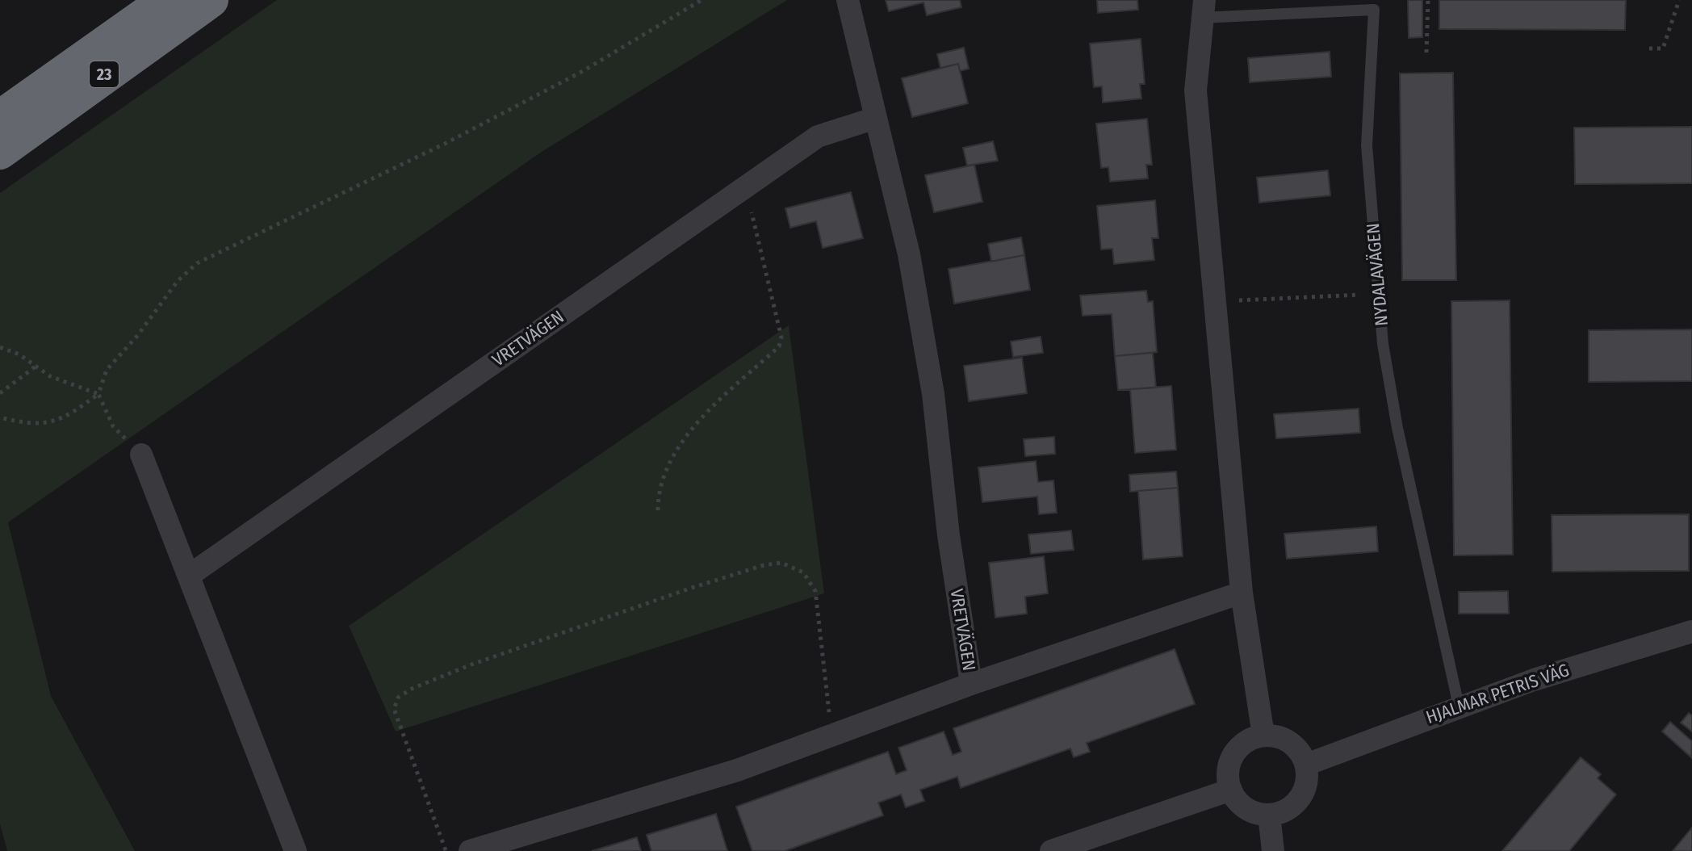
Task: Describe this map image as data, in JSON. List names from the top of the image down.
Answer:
{
  "streets": {
    "highway": ["23"],
    "street": ["NYDALAVÄGEN", "VRETVÄGEN", "HJALMAR PETRIS VÄG"]
  },
  "crossings": [
    ["NYDALAVÄGEN", "VRETVÄGEN"],
    ["NYDALAVÄGEN", "HJALMAR PETRIS VÄG"]
  ]
}
